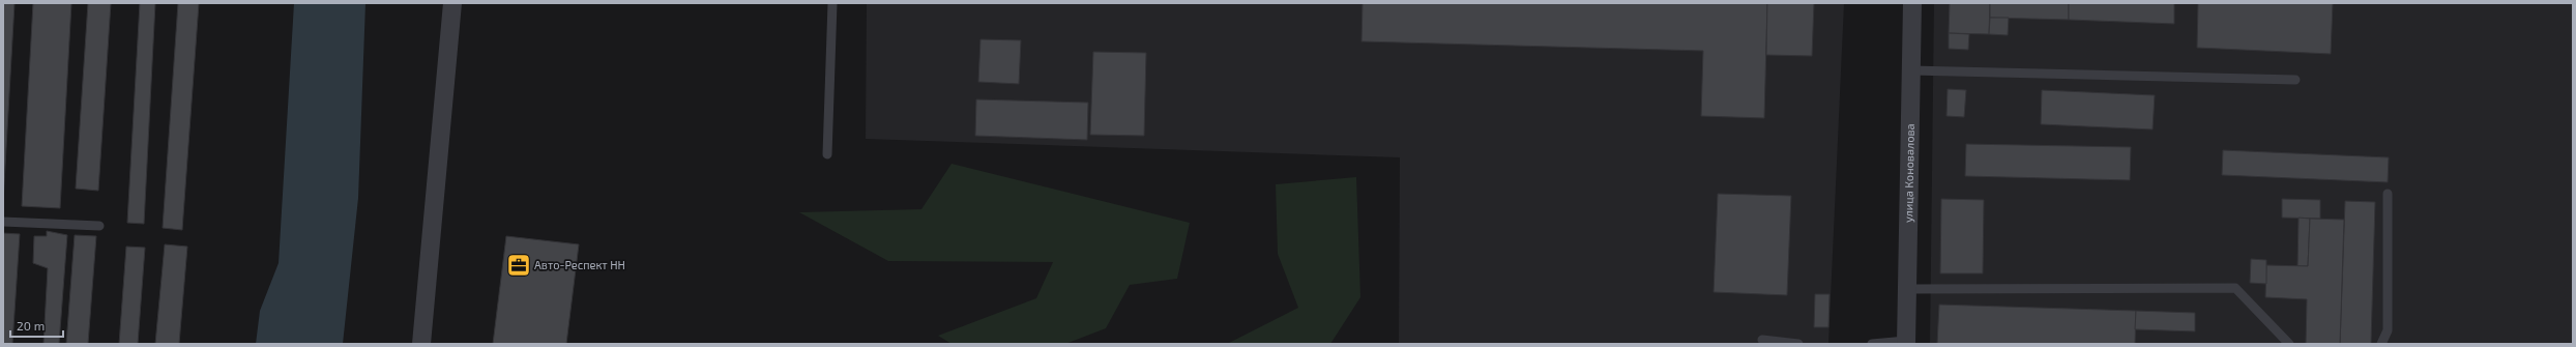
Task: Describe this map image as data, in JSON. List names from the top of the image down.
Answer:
{
  "streets": {
    "street": ["улица Коновалова"]
  },
  "places": {
    "office": ["Авто-Респект НН"]
  },
  "scale_bar": "20 m"
}
